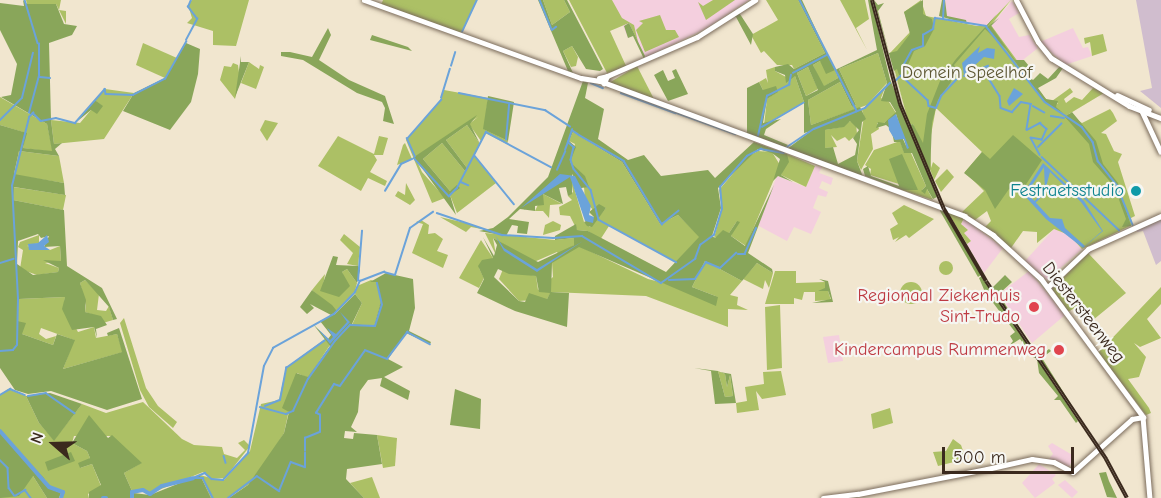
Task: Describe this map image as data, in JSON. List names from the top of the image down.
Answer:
{
  "streets": {
    "main road": ["Diestersteenweg"]
  },
  "parks": ["Domein Speelhof"],
  "places": ["Festraetsstudio", "Regionaal Ziekenhuis Sint-Trudo", "Kindercampus Rummenweg"],
  "scale_bar": "500 m",
  "north": "left"
}
